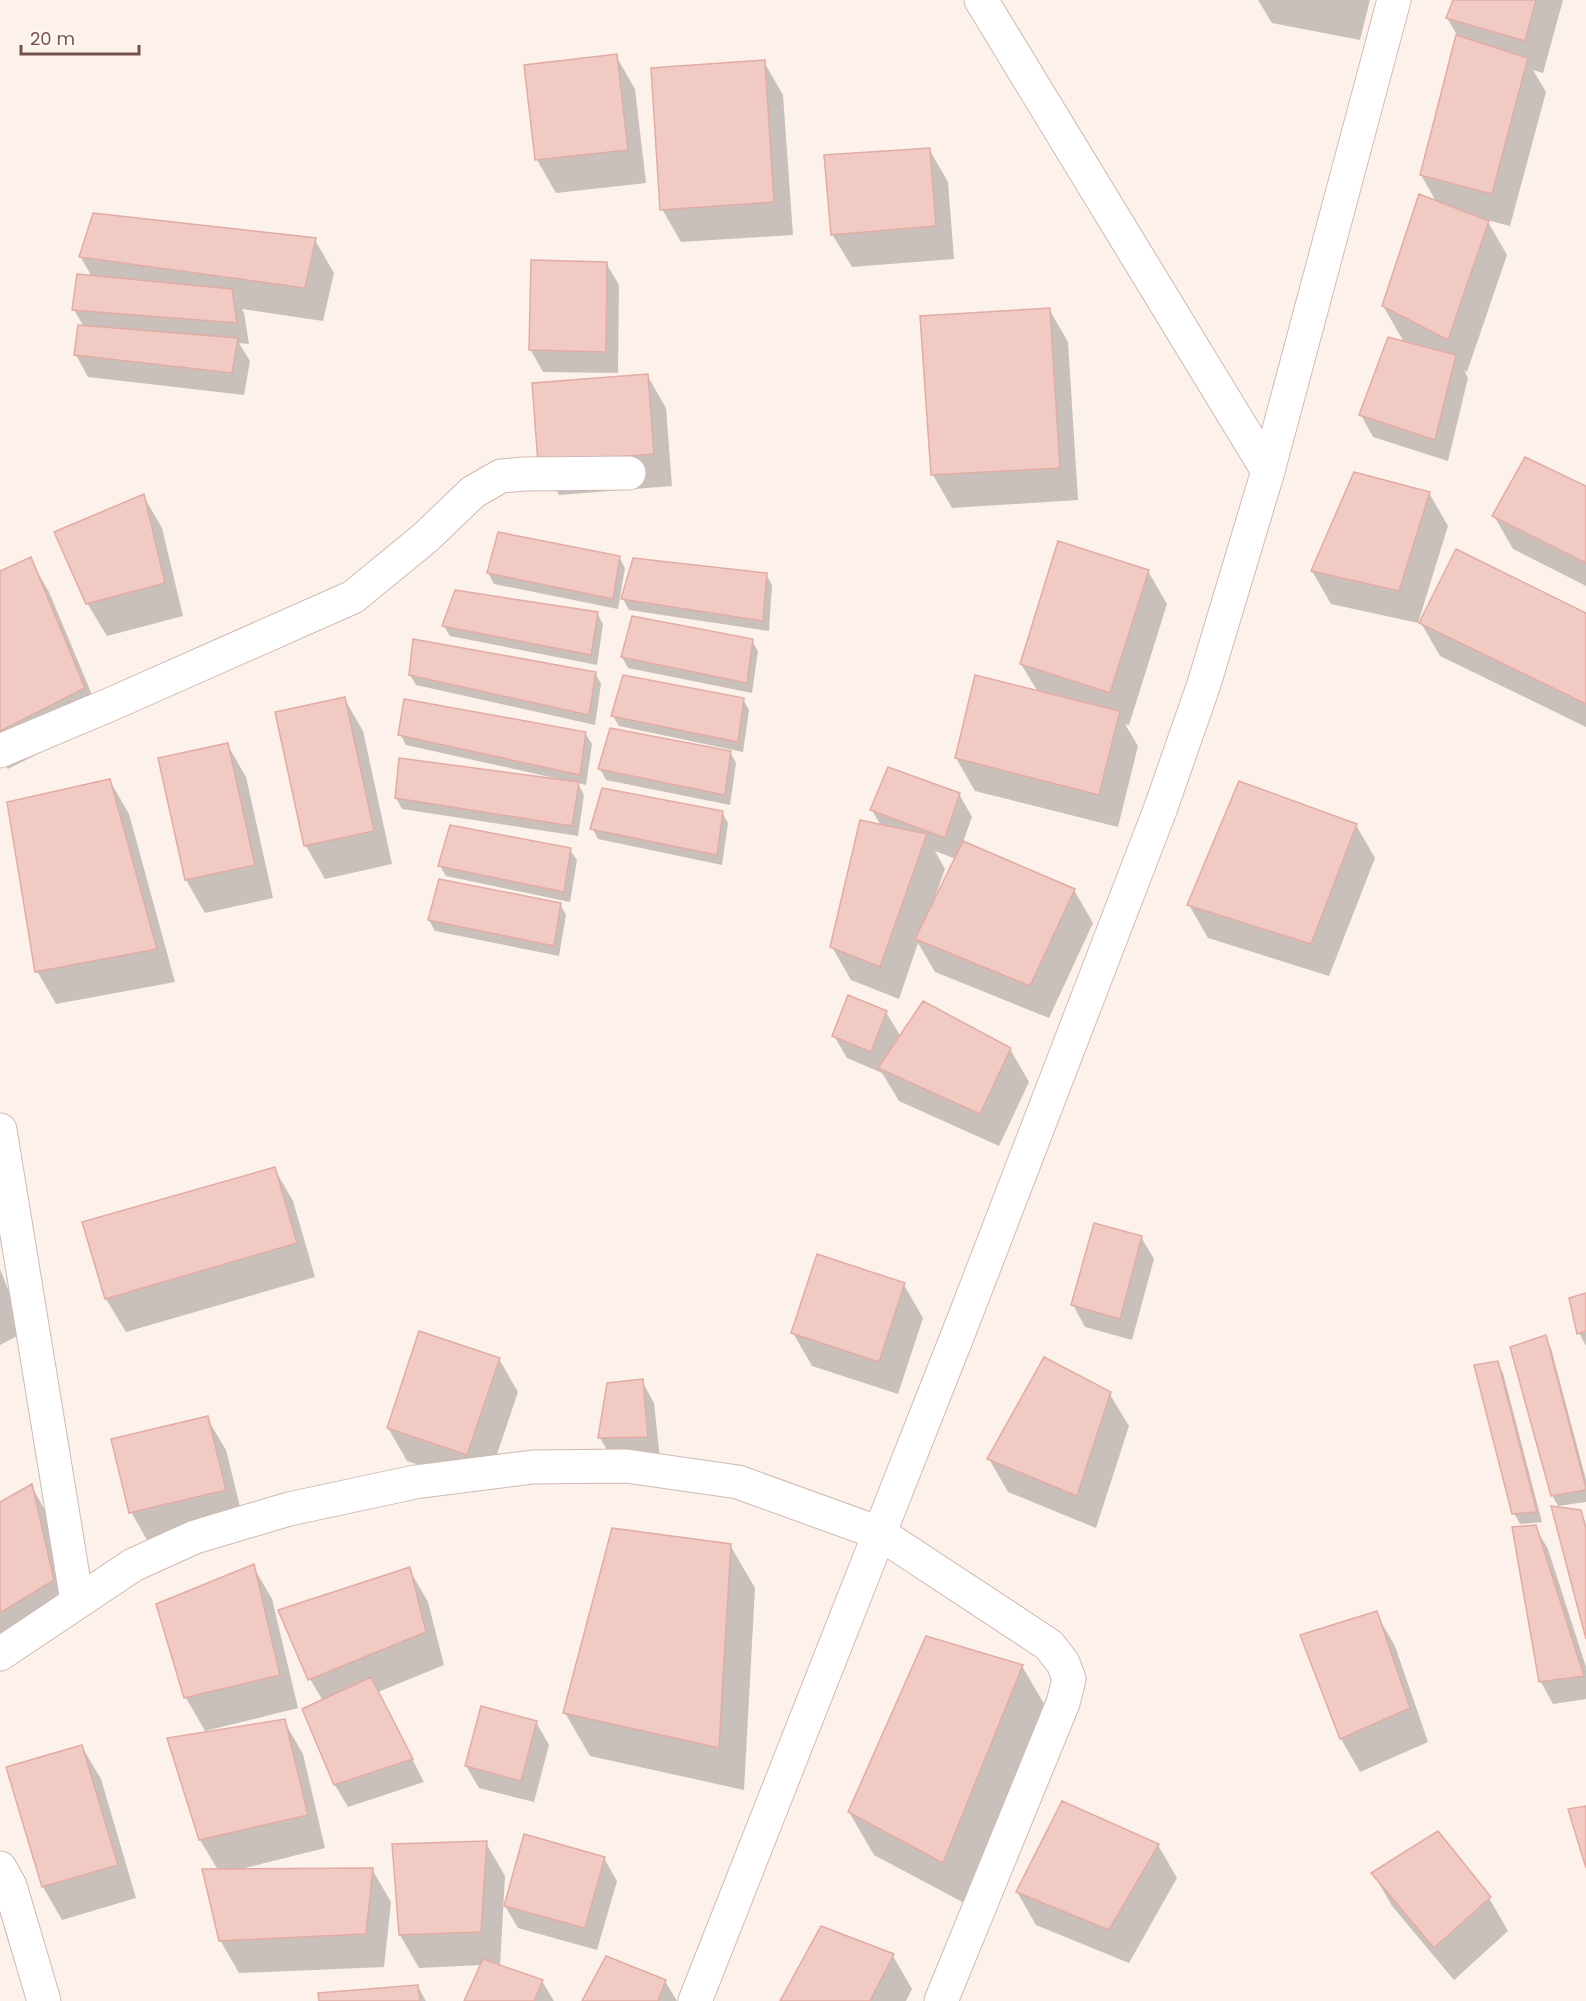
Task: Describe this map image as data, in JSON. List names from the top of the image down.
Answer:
{
  "scale_bar": "20 m"
}
